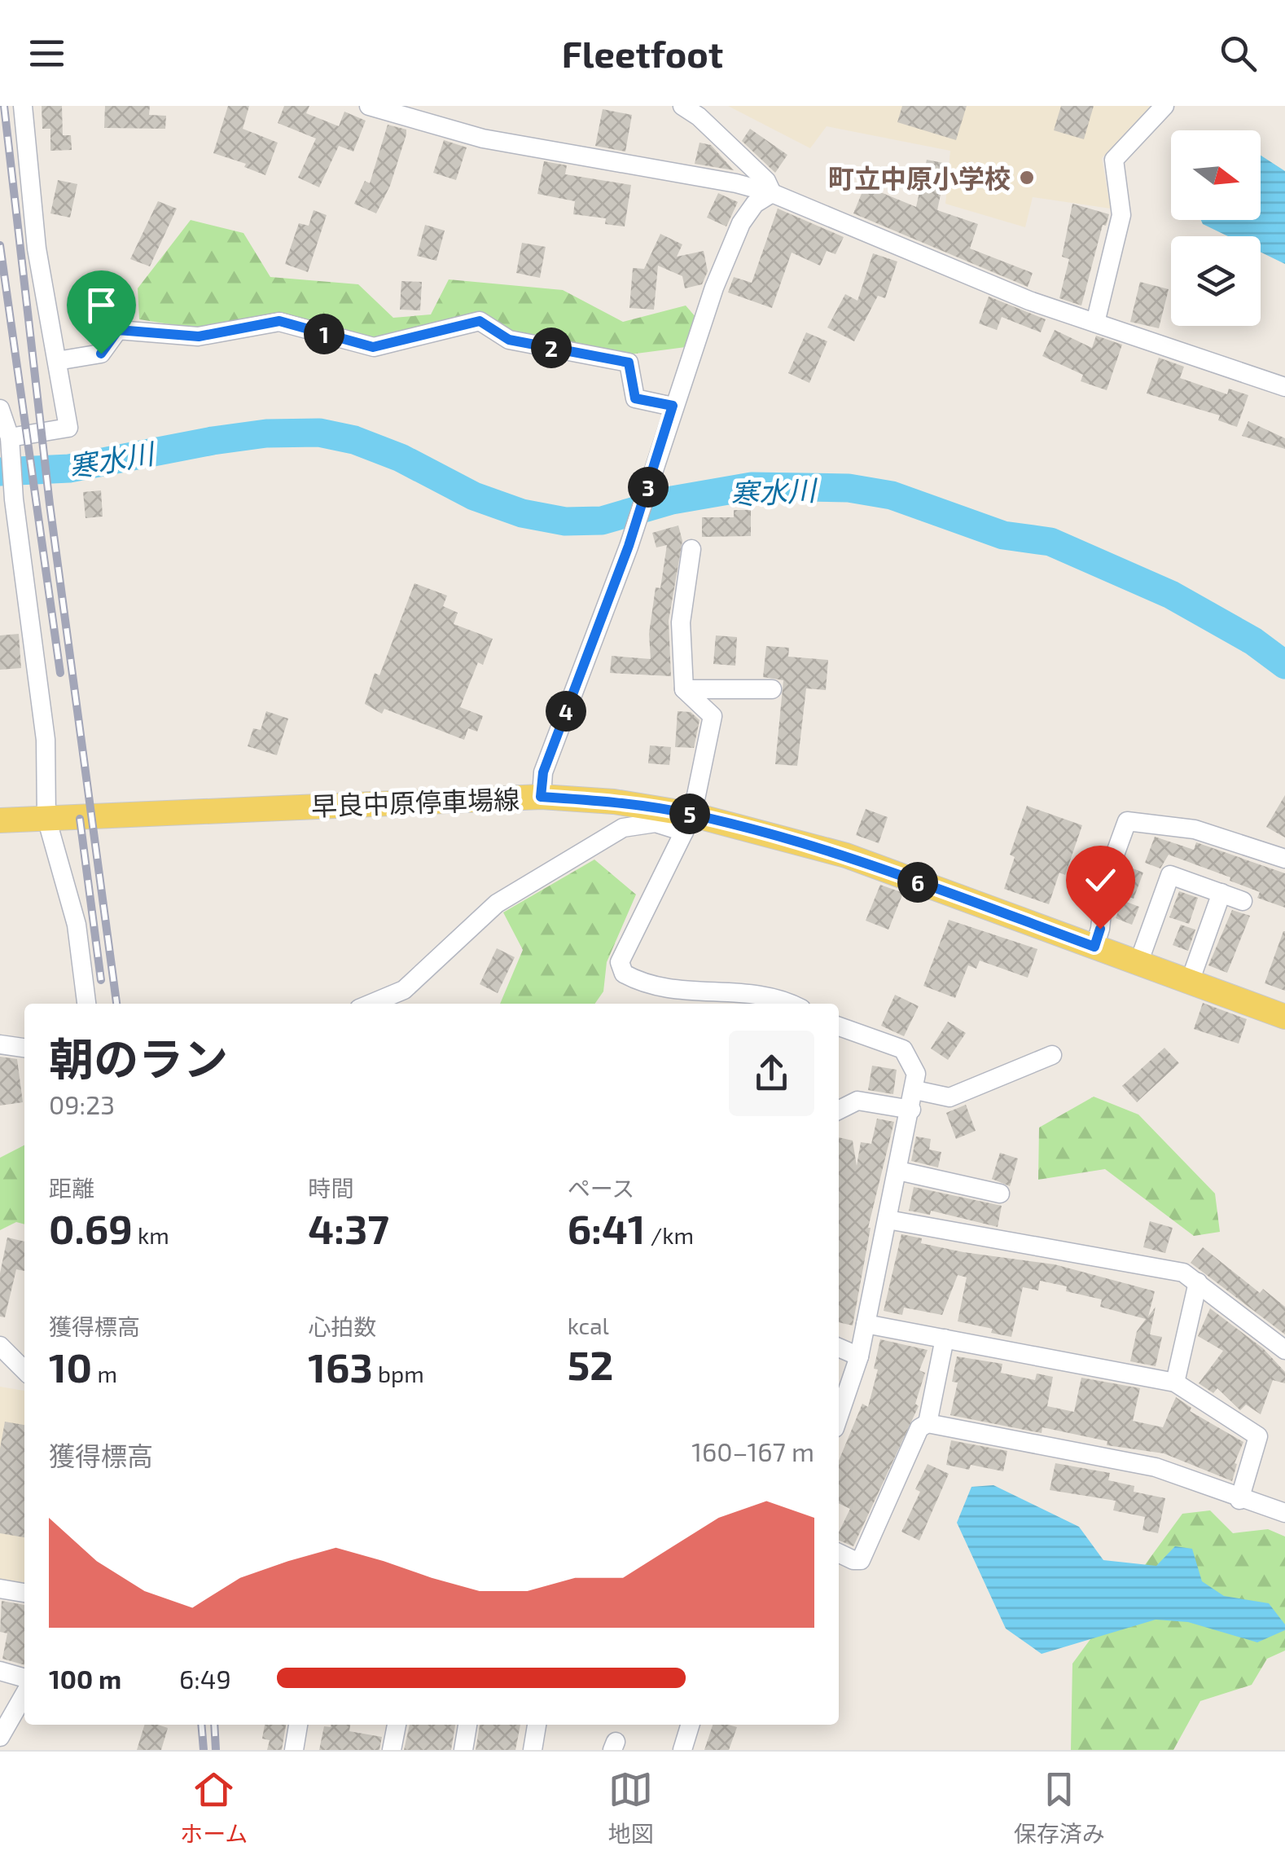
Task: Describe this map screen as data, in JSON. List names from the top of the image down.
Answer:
{
  "streets": {
    "main road": ["早良中原停車場線"]
  },
  "water": ["寒水川"],
  "places": ["町立中原小学校"],
  "north": "right",
  "page": {
    "header": "Fleetfoot",
    "pins": [
      "1",
      "2",
      "3",
      "4",
      "5",
      "6"
    ],
    "heading": ["朝のラン", "09:23"],
    "stats": [
      ["距離", "0.69 km"],
      ["時間", "4:37"],
      ["ペース", "6:41 /km"],
      ["獲得標高", "10 m"],
      ["心拍数", "163 bpm"],
      ["kcal", "52"]
    ],
    "chart": ["獲得標高", "160–167 m"],
    "list": [
      {
        "name": "100 m",
        "note": "6:49"
      }
    ],
    "tabs": ["ホーム", "地図", "保存済み"]
  }
}
